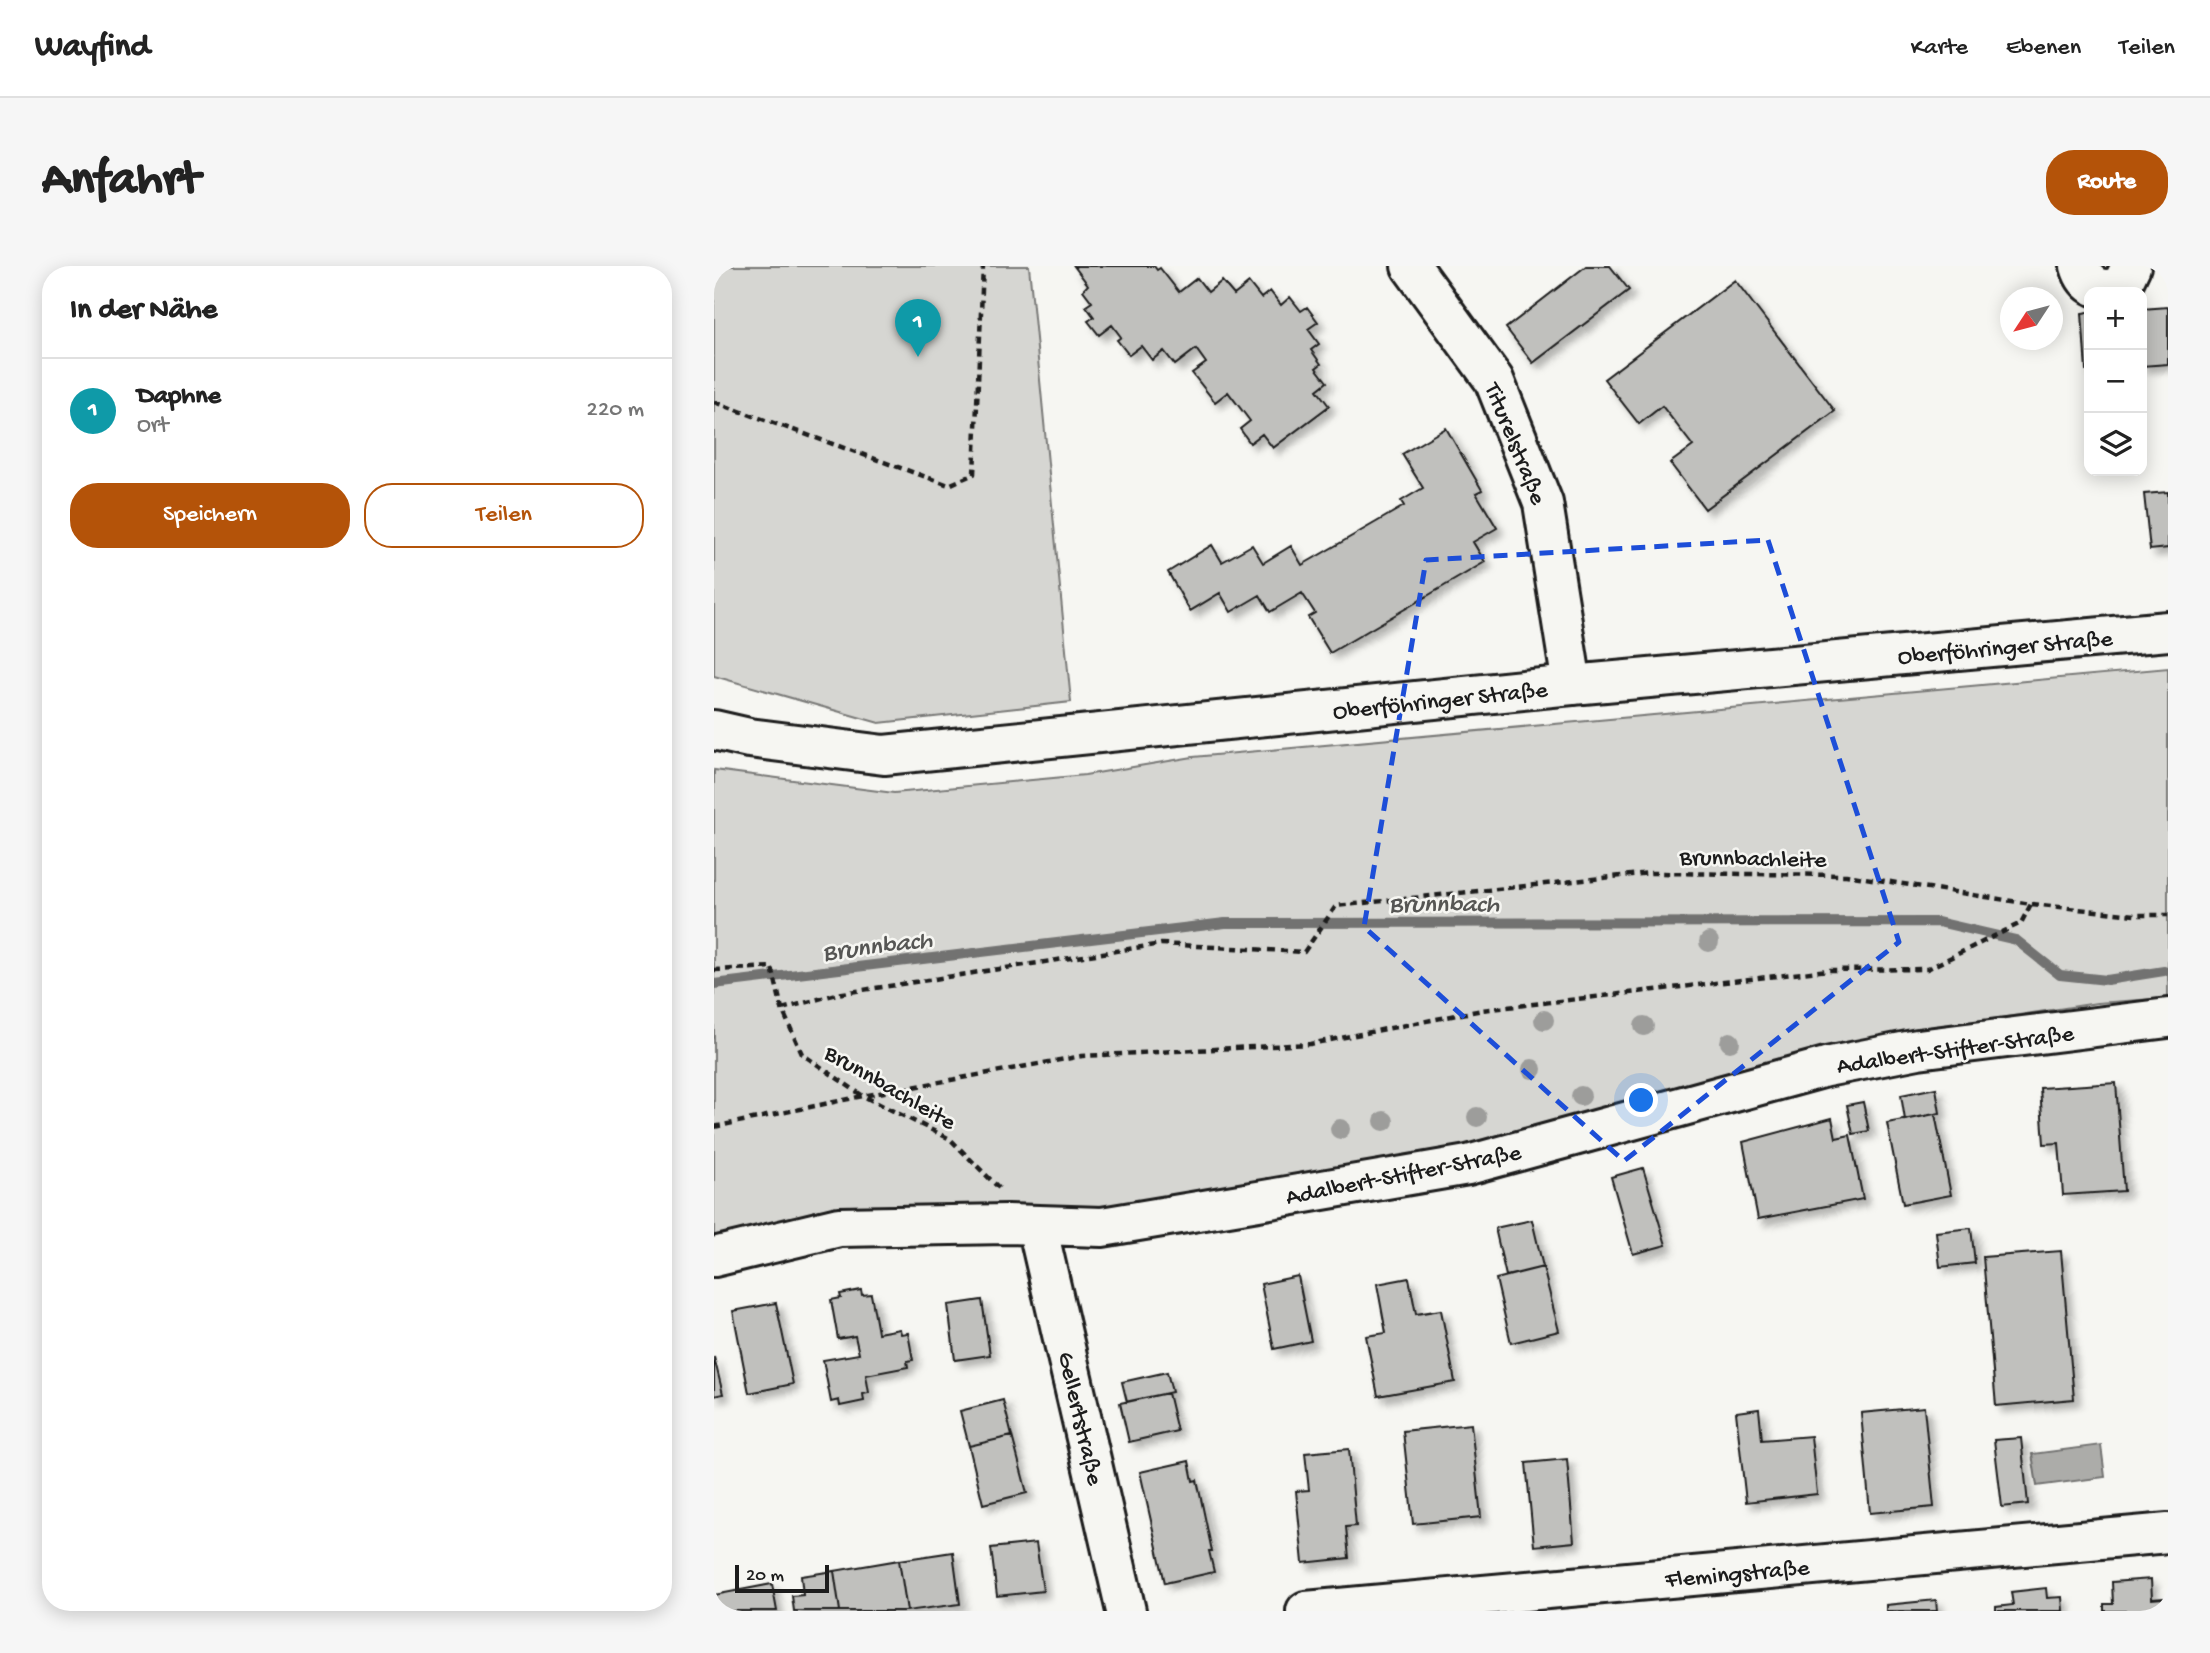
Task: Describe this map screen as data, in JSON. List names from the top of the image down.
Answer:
{
  "streets": {
    "street": [
      "Titurelstraße",
      "Oberföhringer Straße",
      "Adalbert-Stifter-Straße",
      "Gellertstraße",
      "Flemingstraße"
    ],
    "path": ["Brunnbachleite"]
  },
  "crossings": [
    ["Titurelstraße", "Oberföhringer Straße"],
    ["Brunnbachleite", "Adalbert-Stifter-Straße"],
    ["Brunnbachleite", "Gellertstraße"],
    ["Adalbert-Stifter-Straße", "Gellertstraße"]
  ],
  "water": ["Brunnbach"],
  "scale_bar": "20 m",
  "north": "bottom left",
  "page": {
    "header": "Wayfind",
    "nav": ["Karte", "Ebenen", "Teilen"],
    "buttons": [
      "Route",
      ["Speichern", "Teilen"]
    ],
    "title": "Anfahrt",
    "heading": "In der Nähe",
    "map_buttons": ["+", "−"],
    "pins": "1",
    "list": [
      {
        "mark": "1",
        "name": "Daphne",
        "note": "Ort",
        "value": "220 m"
      }
    ],
    "scale": "20 m"
  }
}
